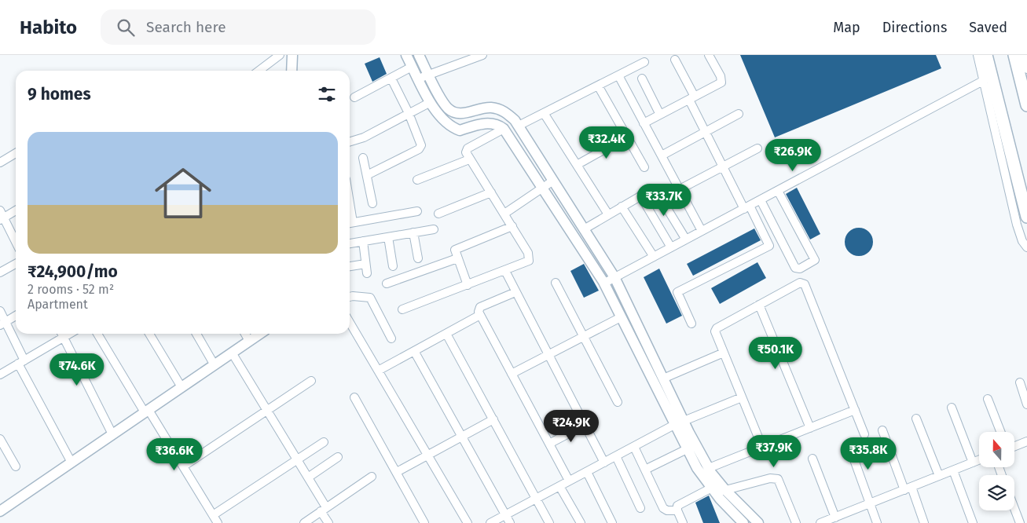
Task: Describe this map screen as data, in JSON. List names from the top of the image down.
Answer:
{
  "north": "top",
  "page": {
    "header": "Habito",
    "search": "Search here",
    "nav": ["Map", "Directions", "Saved"],
    "heading": "9 homes",
    "list": [
      {
        "name": "₹24,900/mo",
        "note": "2 rooms · 52 m² · Apartment"
      }
    ],
    "price": [
      "₹32.4K",
      "₹26.9K",
      "₹33.7K",
      "₹50.1K",
      "₹74.6K",
      "₹24.9K",
      "₹37.9K",
      "₹35.8K",
      "₹36.6K"
    ]
  }
}
